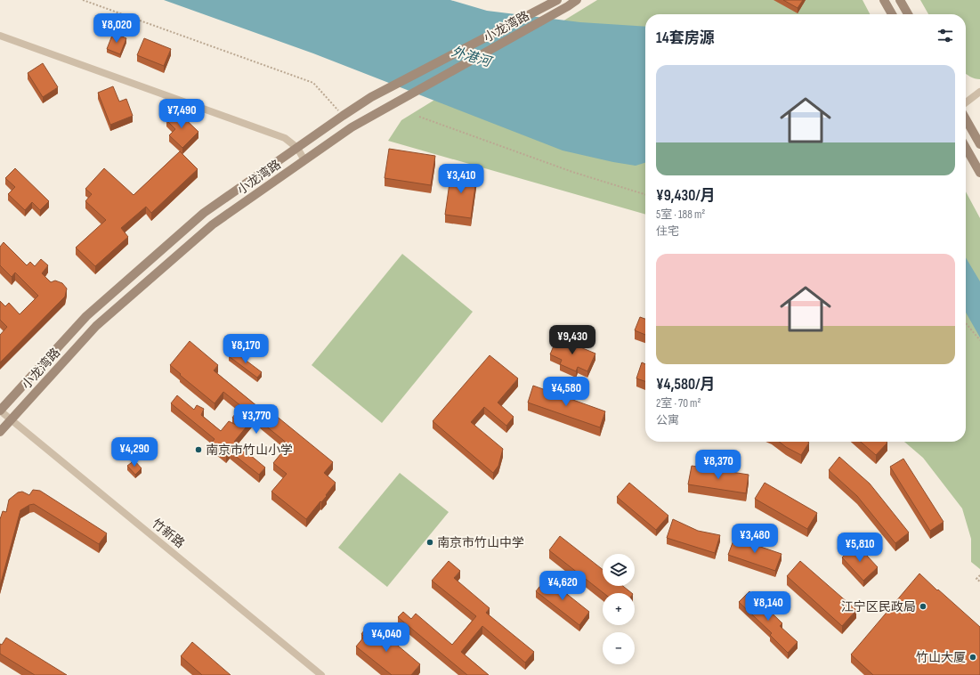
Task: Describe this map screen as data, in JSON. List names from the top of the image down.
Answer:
{
  "streets": {
    "main road": ["小龙湾路"],
    "street": ["竹新路"]
  },
  "crossings": [
    ["小龙湾路", "竹新路"]
  ],
  "water": ["外港河"],
  "places": [
    "南京市竹山小学",
    "南京市竹山中学",
    "江宁区民政局",
    "竹山大厦"
  ],
  "page": {
    "price": [
      "¥8,020",
      "¥7,490",
      "¥3,410",
      "¥9,430",
      "¥8,170",
      "¥4,580",
      "¥3,770",
      "¥4,290",
      "¥8,370",
      "¥3,480",
      "¥5,810",
      "¥4,620",
      "¥8,140",
      "¥4,040"
    ],
    "heading": "14套房源",
    "list": [
      {
        "name": "¥9,430/月",
        "note": "5室 · 188 m² · 住宅"
      },
      {
        "name": "¥4,580/月",
        "note": "2室 · 70 m² · 公寓"
      }
    ],
    "map_buttons": ["+", "−"]
  }
}
